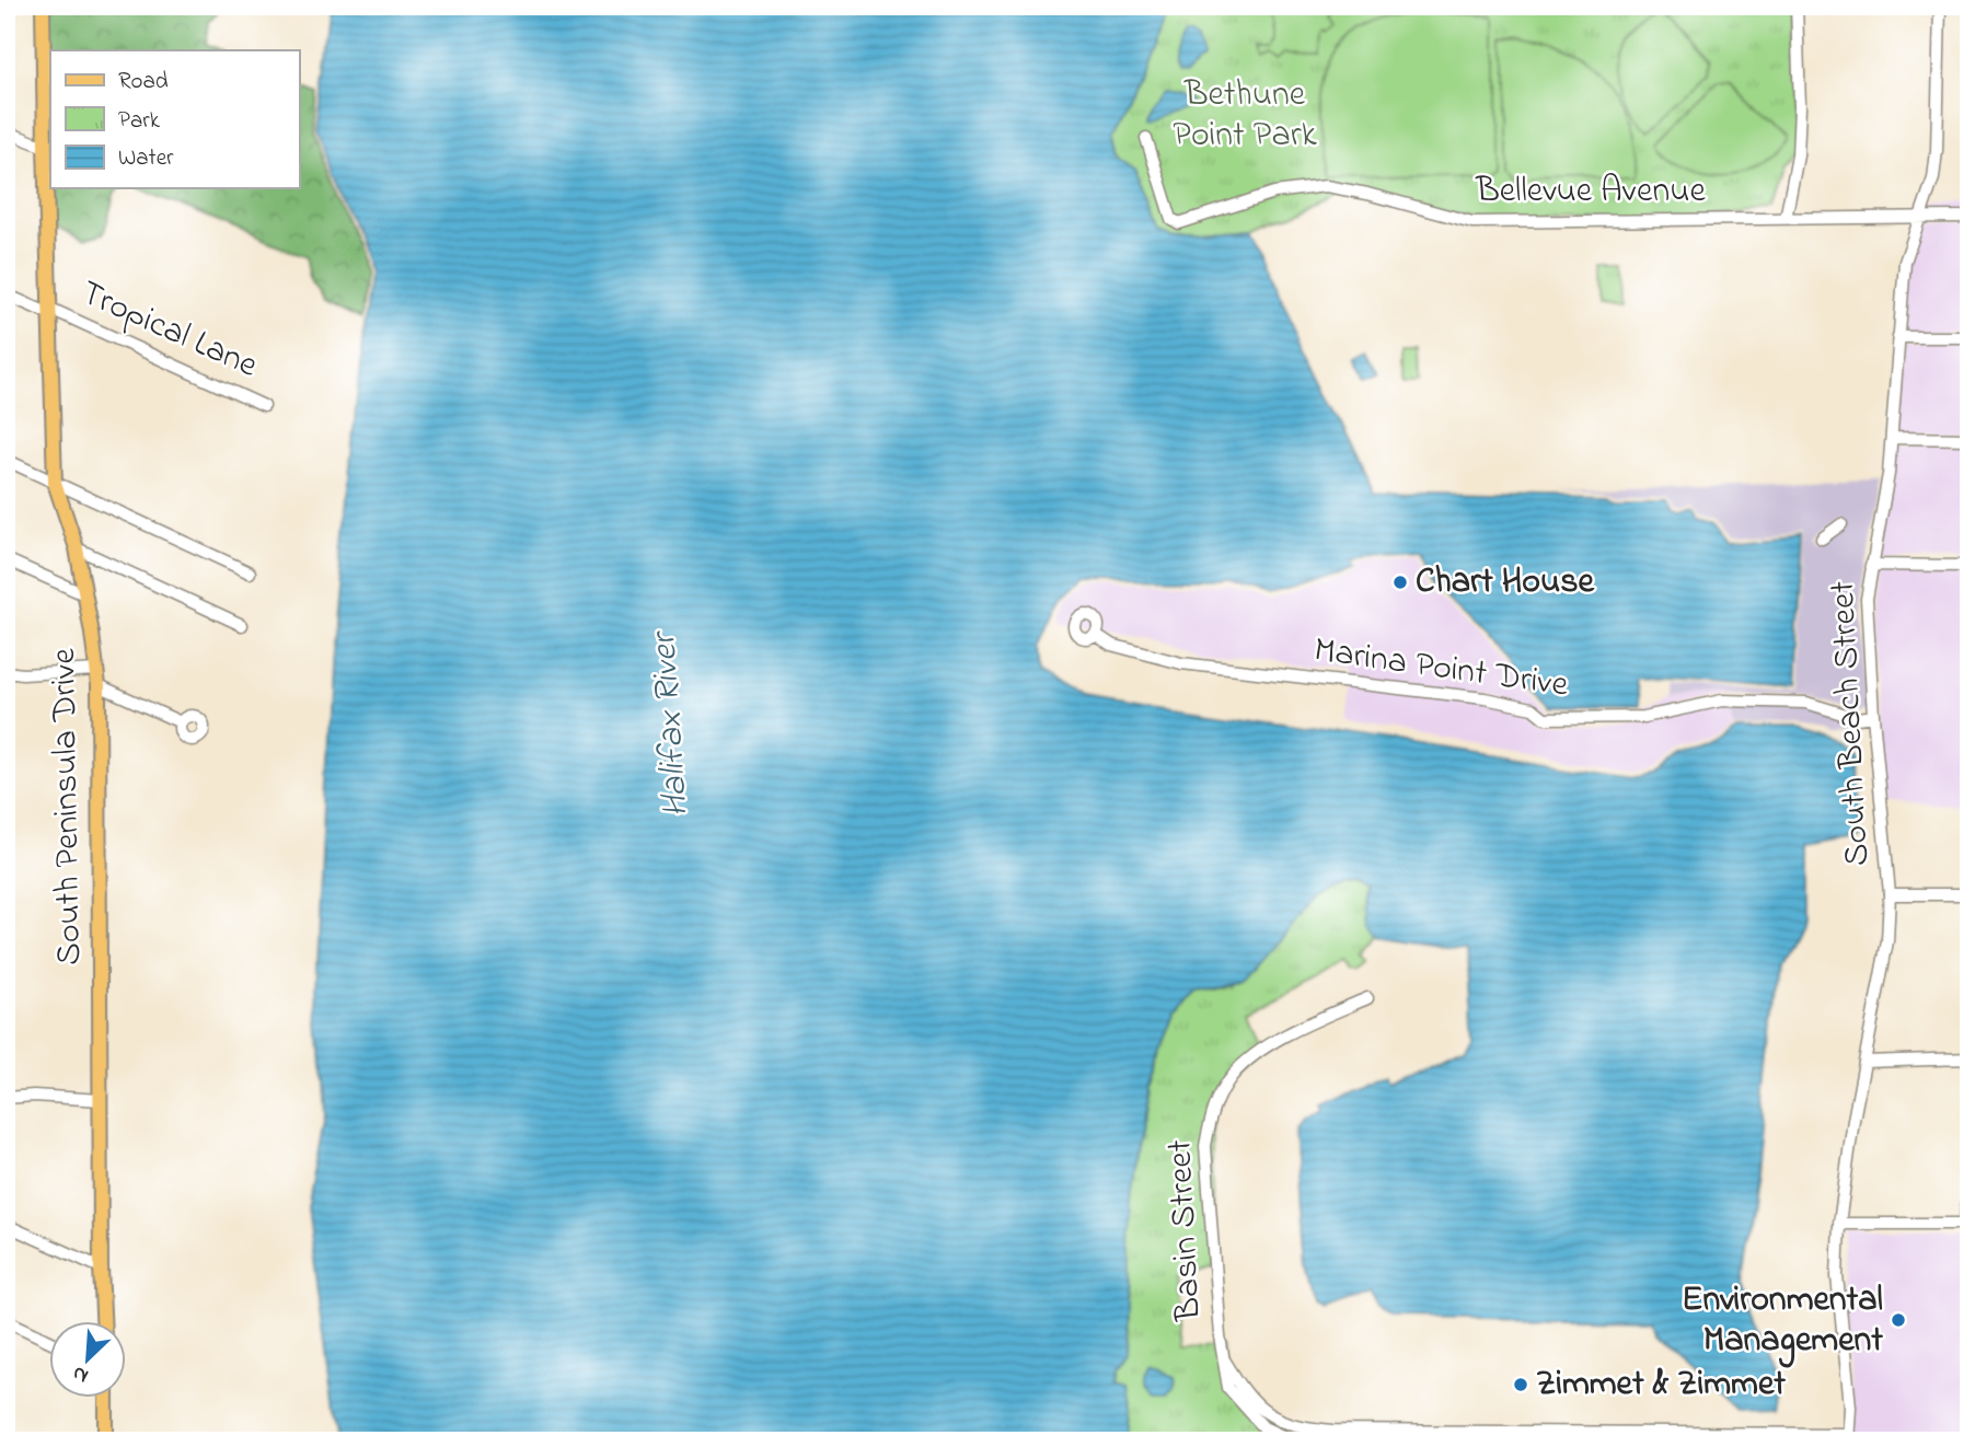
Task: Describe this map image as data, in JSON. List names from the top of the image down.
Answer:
{
  "streets": {
    "main road": ["South Peninsula Drive"],
    "street": [
      "Bellevue Avenue",
      "Tropical Lane",
      "Marina Point Drive",
      "South Beach Street",
      "Basin Street"
    ]
  },
  "crossings": [
    ["Bellevue Avenue", "South Beach Street"],
    ["Tropical Lane", "South Peninsula Drive"],
    ["Marina Point Drive", "South Beach Street"],
    ["South Beach Street", "Basin Street"]
  ],
  "water": ["Halifax River"],
  "parks": ["Bethune Point Park"],
  "places": ["Chart House", "Environmental Management", "Zimmet & Zimmet"],
  "legend": ["Road", "Park", "Water"],
  "north": "bottom left"
}
